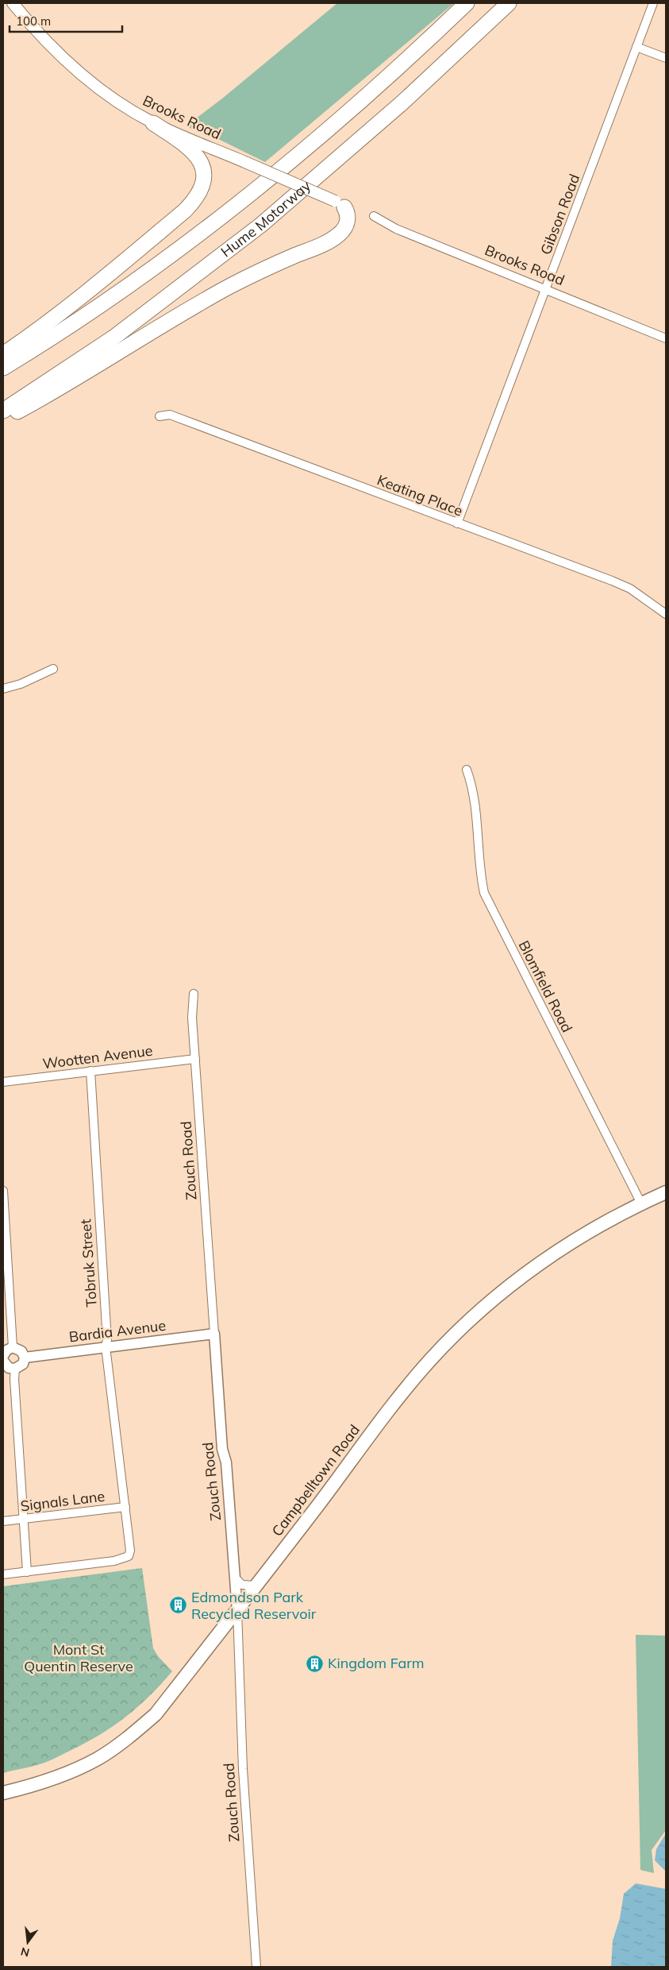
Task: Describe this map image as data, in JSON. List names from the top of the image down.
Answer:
{
  "streets": {
    "highway": ["Hume Motorway"],
    "main road": ["Brooks Road", "Campbelltown Road"],
    "street": [
      "Gibson Road",
      "Keating Place",
      "Blomfield Road",
      "Wootten Avenue",
      "Zouch Road",
      "Tobruk Street",
      "Bardia Avenue",
      "Signals Lane"
    ]
  },
  "crossings": [
    ["Brooks Road", "Gibson Road"],
    ["Gibson Road", "Keating Place"],
    ["Blomfield Road", "Campbelltown Road"],
    ["Wootten Avenue", "Zouch Road"],
    ["Wootten Avenue", "Tobruk Street"],
    ["Zouch Road", "Bardia Avenue"],
    ["Zouch Road", "Campbelltown Road"],
    ["Tobruk Street", "Bardia Avenue"],
    ["Tobruk Street", "Signals Lane"]
  ],
  "parks": ["Mont St Quentin Reserve"],
  "places": {
    "building": ["Edmondson Park Recycled Reservoir", "Kingdom Farm"]
  },
  "scale_bar": "100 m",
  "north": "bottom"
}
